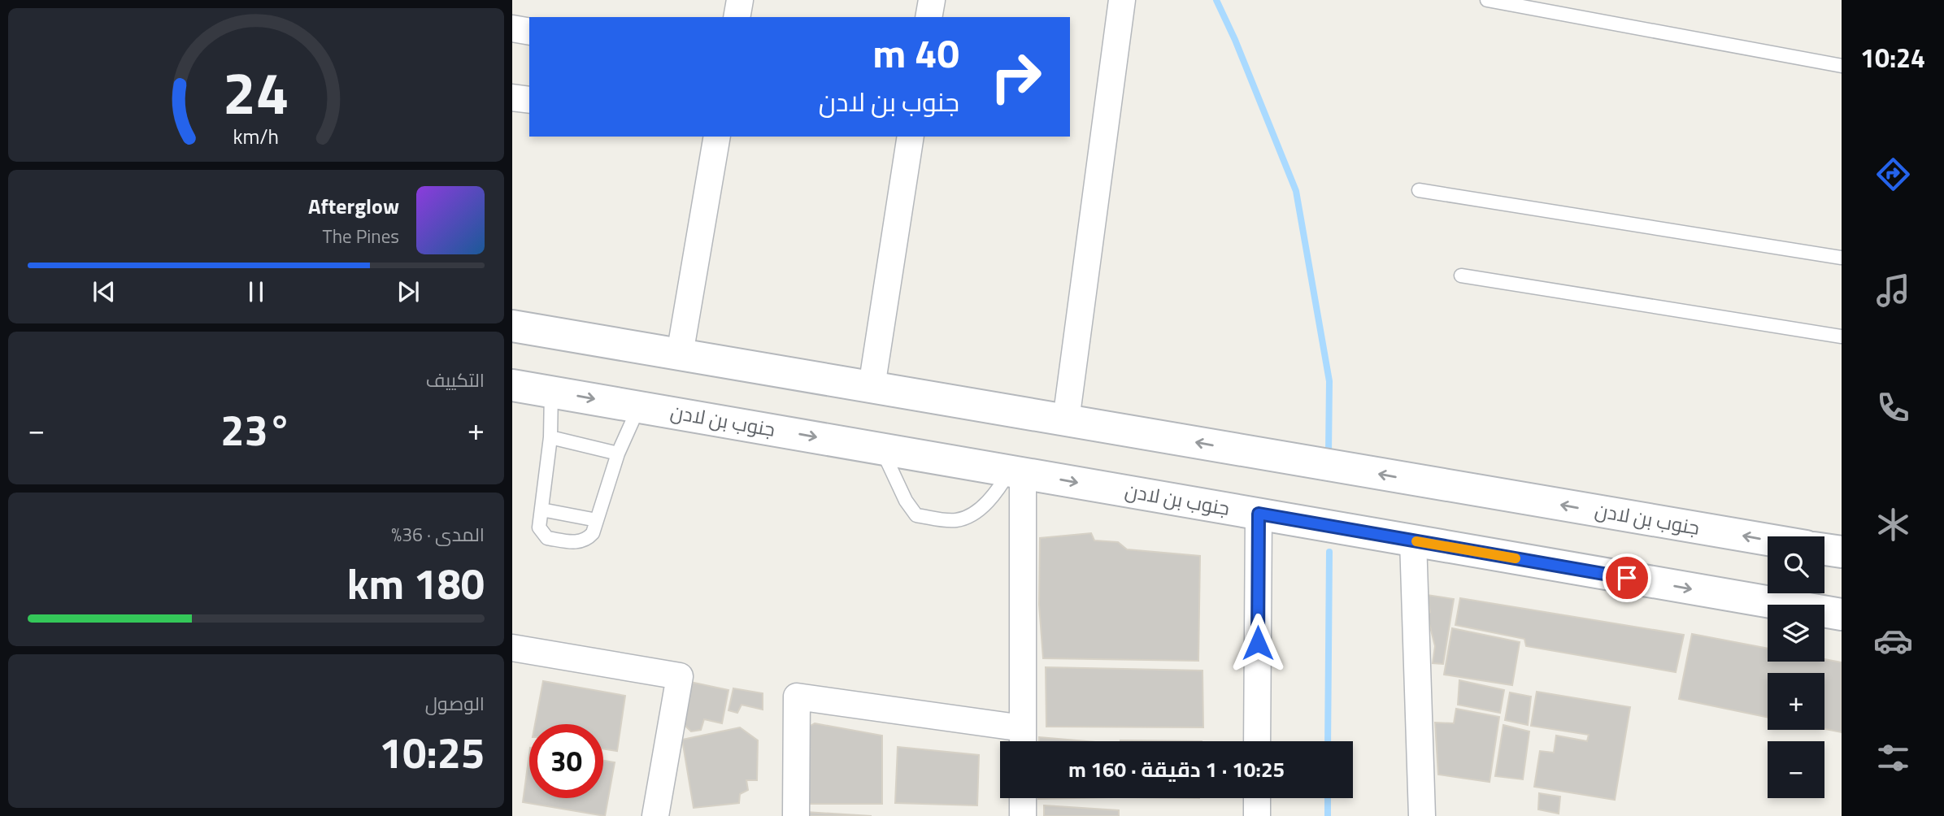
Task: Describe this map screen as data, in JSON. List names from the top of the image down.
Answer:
{
  "streets": {
    "street": ["جنوب بن لادن"]
  },
  "page": {
    "tabs": "10:24",
    "turn": ["40 m", "جنوب بن لادن"],
    "song": ["Afterglow", "The Pines"],
    "tile": [
      "التكييف",
      ["المدى · 36%", "180 km"],
      ["الوصول", "10:25"]
    ],
    "heat": ["−", "23°", "+"],
    "map_buttons": ["+", "−"],
    "limit": "30",
    "trip": "10:25 · 1 دقيقة · 160 m",
    "gauge": ["24", "km/h"]
  }
}
